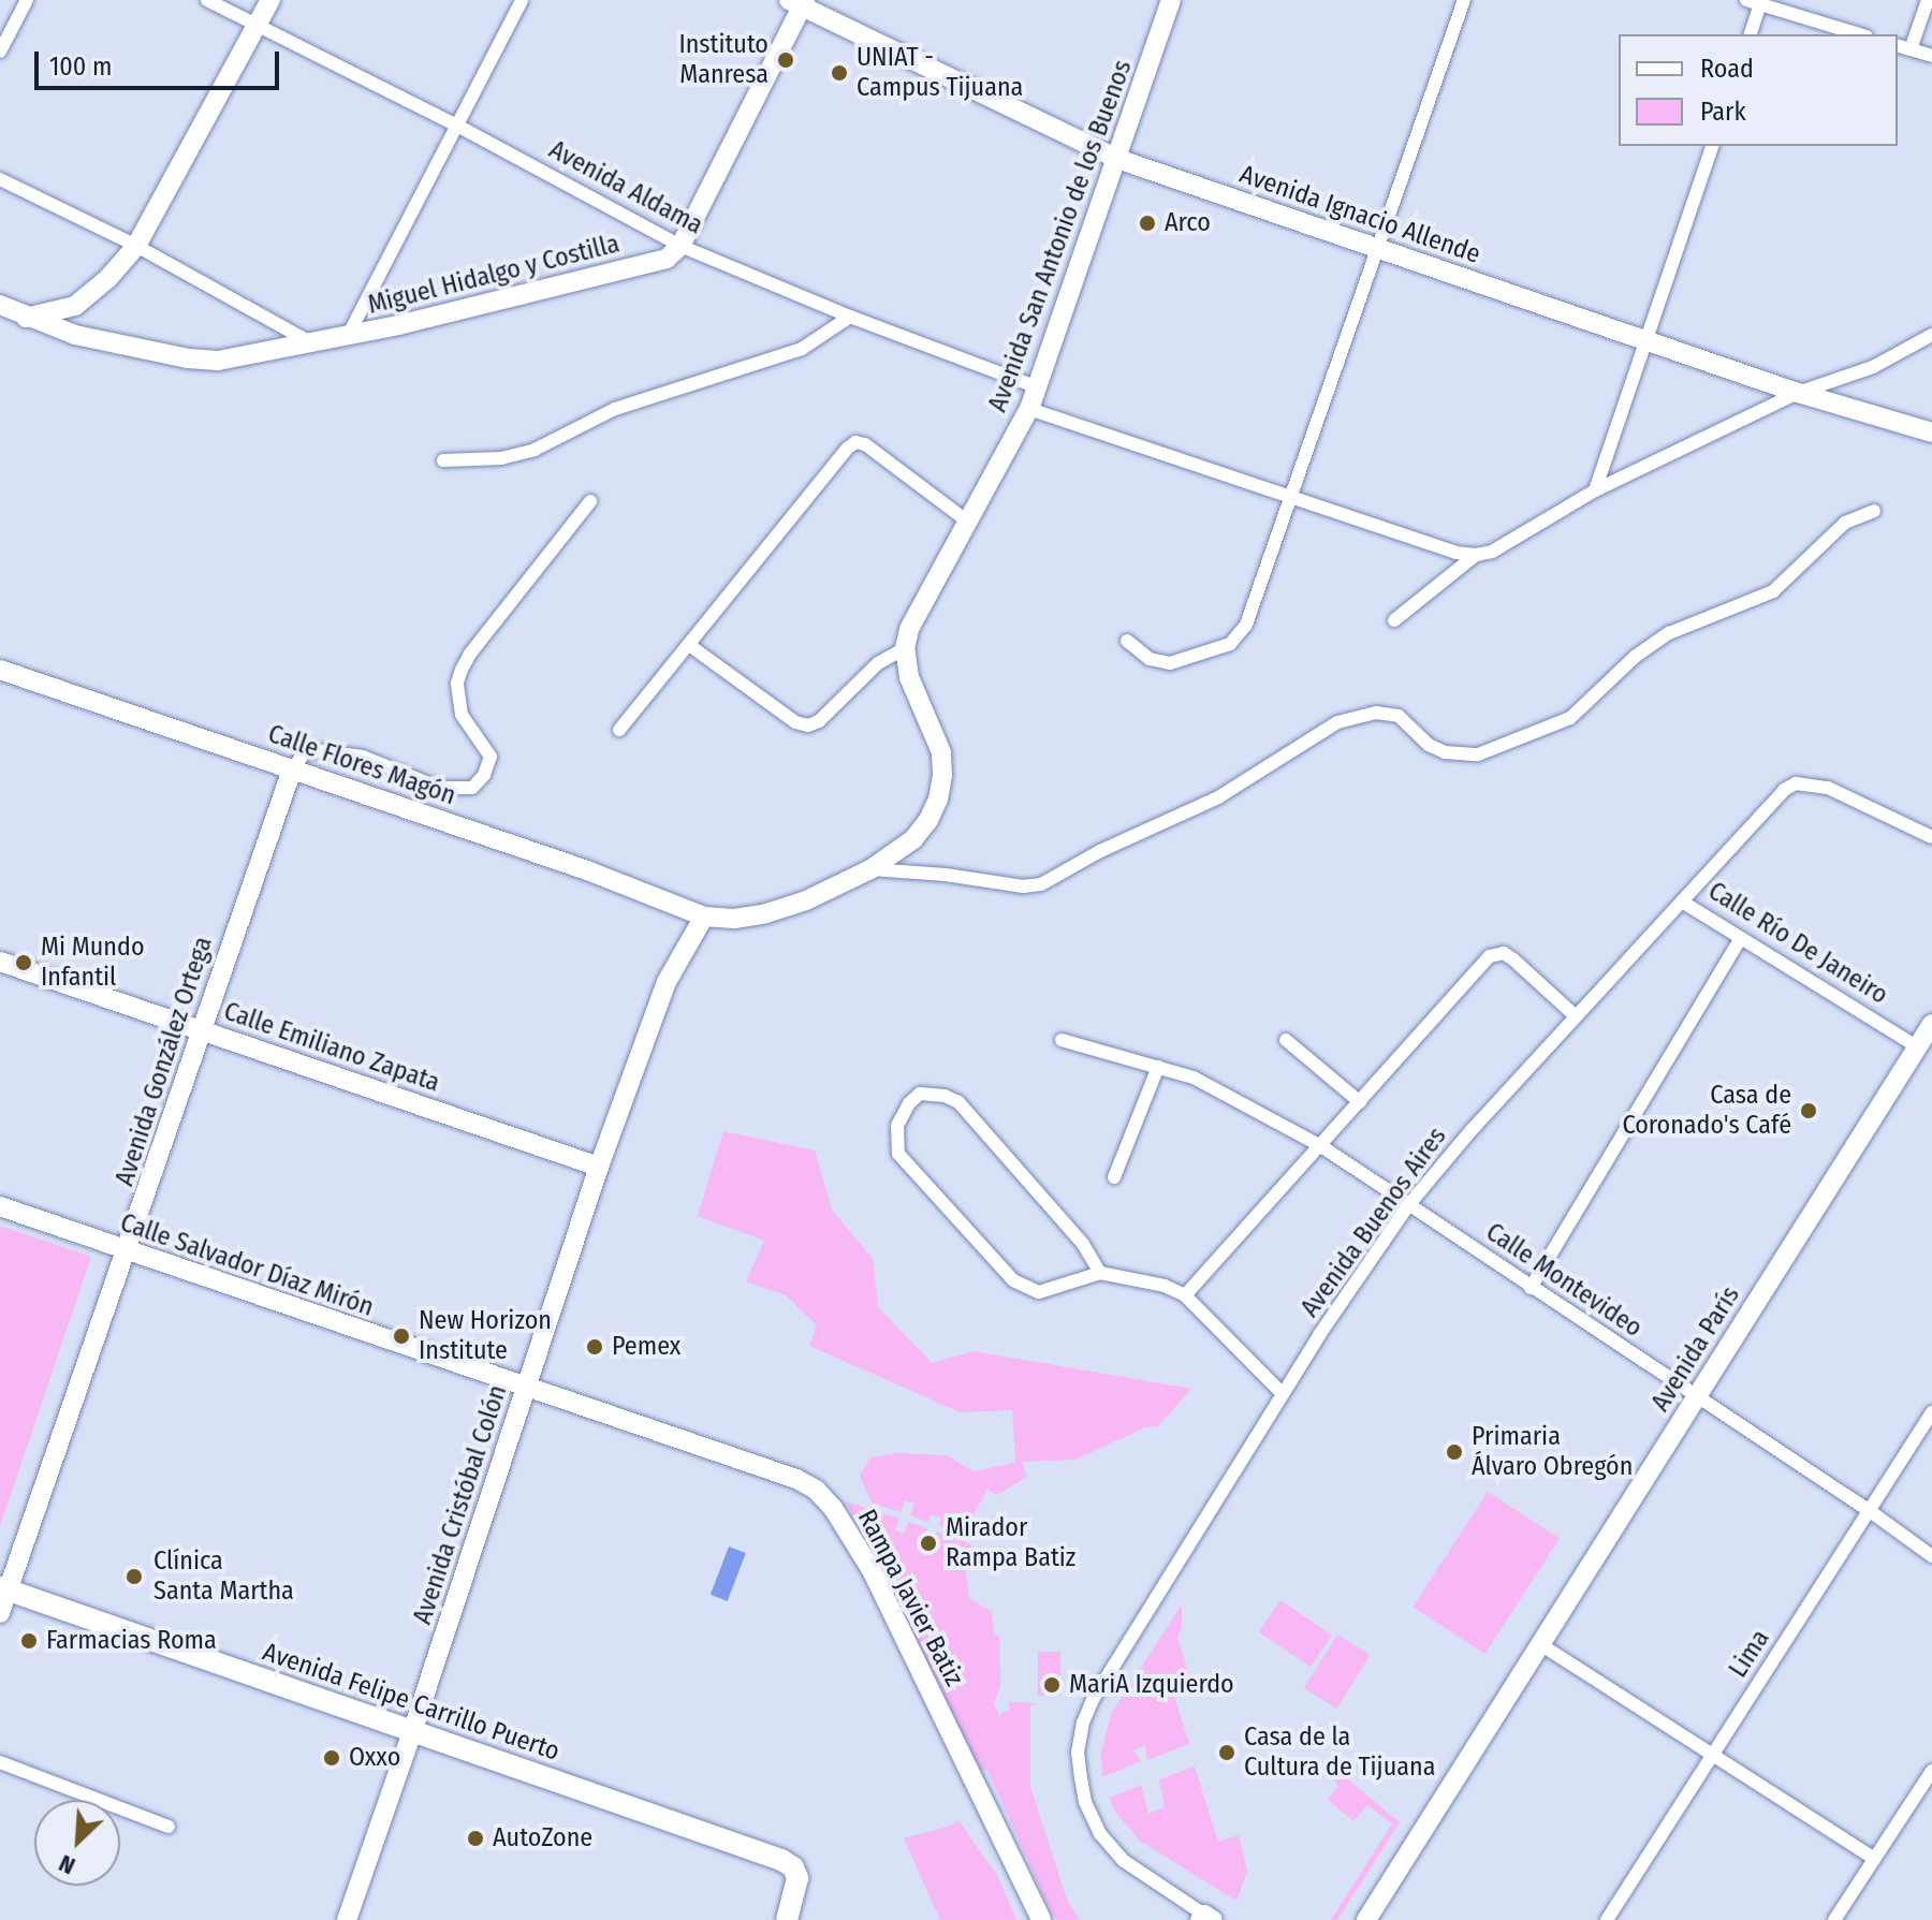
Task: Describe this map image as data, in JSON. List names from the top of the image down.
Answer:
{
  "streets": {
    "main road": [
      "Avenida Ignacio Allende",
      "Avenida San Antonio de los Buenos",
      "Miguel Hidalgo y Costilla",
      "Calle Flores Magón",
      "Calle Emiliano Zapata",
      "Avenida González Ortega",
      "Calle Salvador Díaz Mirón",
      "Avenida París",
      "Avenida Cristóbal Colón",
      "Rampa Javier Batiz",
      "Avenida Felipe Carrillo Puerto"
    ],
    "street": [
      "Avenida Aldama",
      "Calle Río De Janeiro",
      "Avenida Buenos Aires",
      "Calle Montevideo",
      "Lima"
    ]
  },
  "crossings": [
    ["Avenida Aldama", "Avenida San Antonio de los Buenos"],
    ["Avenida Aldama", "Miguel Hidalgo y Costilla"],
    ["Avenida Ignacio Allende", "Avenida San Antonio de los Buenos"],
    ["Calle Flores Magón", "Avenida González Ortega"],
    ["Calle Flores Magón", "Avenida Cristóbal Colón"],
    ["Calle Río De Janeiro", "Avenida Buenos Aires"],
    ["Calle Río De Janeiro", "Avenida París"],
    ["Calle Emiliano Zapata", "Avenida González Ortega"],
    ["Calle Emiliano Zapata", "Avenida Cristóbal Colón"],
    ["Avenida González Ortega", "Calle Salvador Díaz Mirón"],
    ["Avenida González Ortega", "Avenida Felipe Carrillo Puerto"],
    ["Avenida Buenos Aires", "Calle Montevideo"],
    ["Calle Salvador Díaz Mirón", "Avenida Cristóbal Colón"],
    ["Calle Salvador Díaz Mirón", "Rampa Javier Batiz"],
    ["Calle Montevideo", "Avenida París"],
    ["Calle Montevideo", "Lima"],
    ["Avenida Cristóbal Colón", "Rampa Javier Batiz"],
    ["Avenida Cristóbal Colón", "Avenida Felipe Carrillo Puerto"]
  ],
  "places": [
    "Instituto Manresa",
    "UNIAT - Campus Tijuana",
    "Arco",
    "Mi Mundo Infantil",
    "Casa de Coronado's Café",
    "New Horizon Institute",
    "Pemex",
    "Primaria Álvaro Obregón",
    "Mirador Rampa Batiz",
    "Clínica Santa Martha",
    "Farmacias Roma",
    "MariA Izquierdo",
    "Casa de la Cultura de Tijuana",
    "Oxxo",
    "AutoZone"
  ],
  "legend": ["Road", "Park"],
  "scale_bar": "100 m",
  "north": "bottom left"
}
